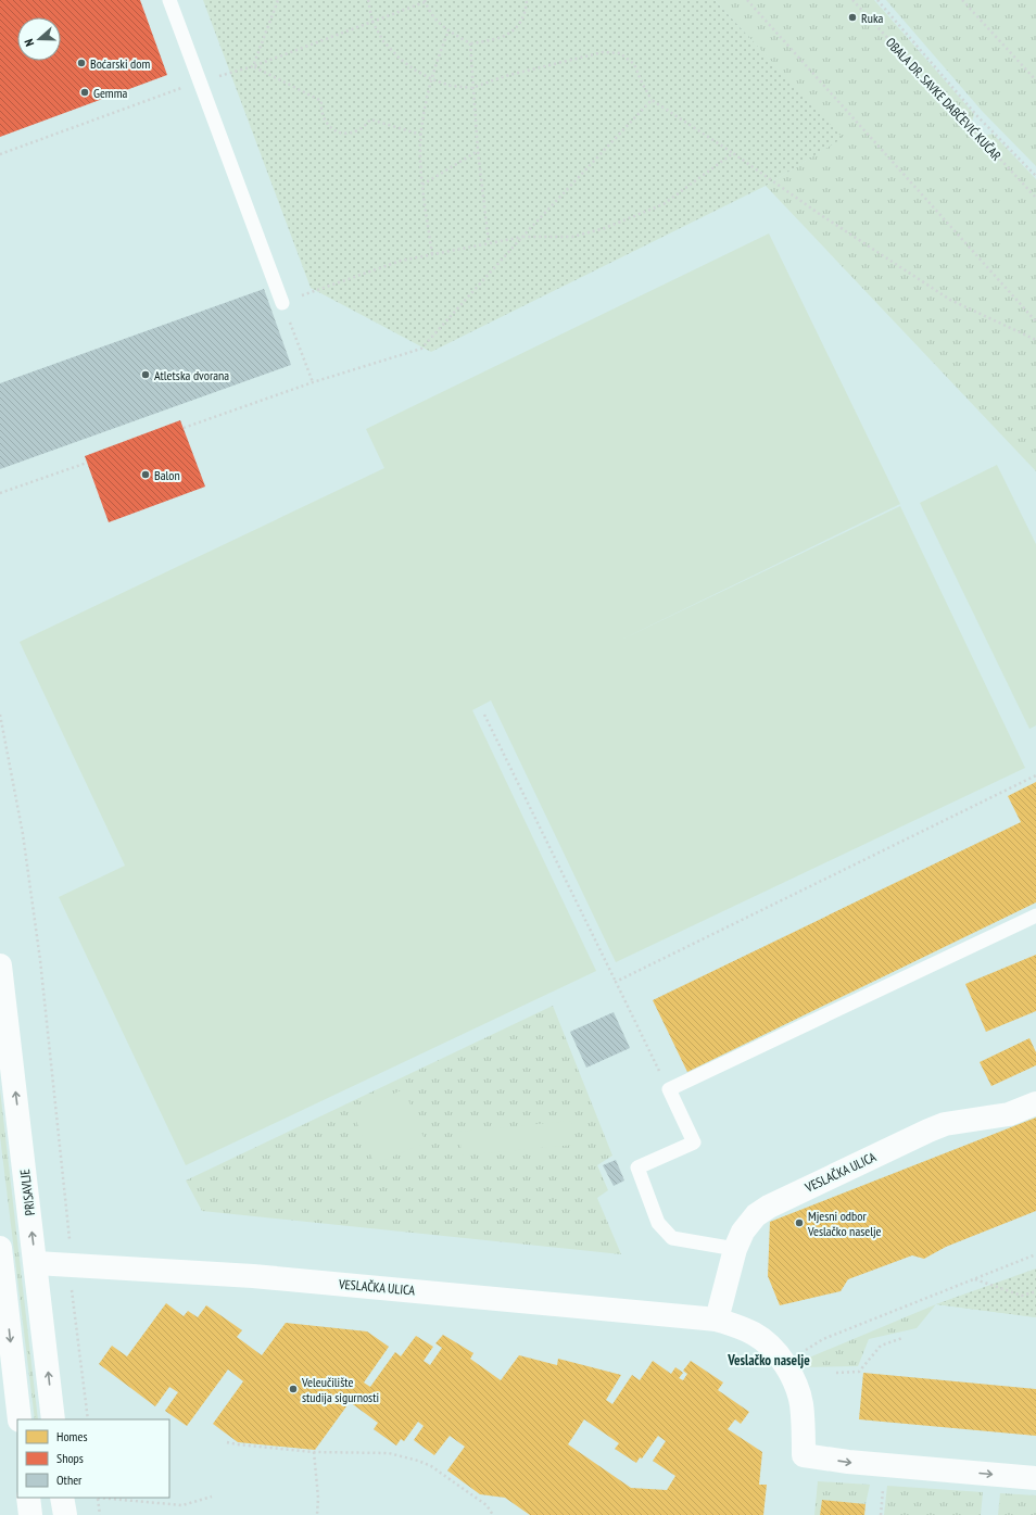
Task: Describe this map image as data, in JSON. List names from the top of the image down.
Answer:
{
  "streets": {
    "street": ["VESLAČKA ULICA", "PRISAVLJE"],
    "path": ["OBALA DR. SAVKE DABČEVIĆ KUČAR"]
  },
  "crossings": [
    ["VESLAČKA ULICA", "PRISAVLJE"]
  ],
  "districts": ["Veslačko naselje"],
  "places": [
    "Ruka",
    "Boćarski dom",
    "Gemma",
    "Atletska dvorana",
    "Balon",
    "Mjesni odbor Veslačko naselje",
    "Veleučilište studija sigurnosti"
  ],
  "legend": ["Homes", "Shops", "Other"],
  "north": "left"
}
